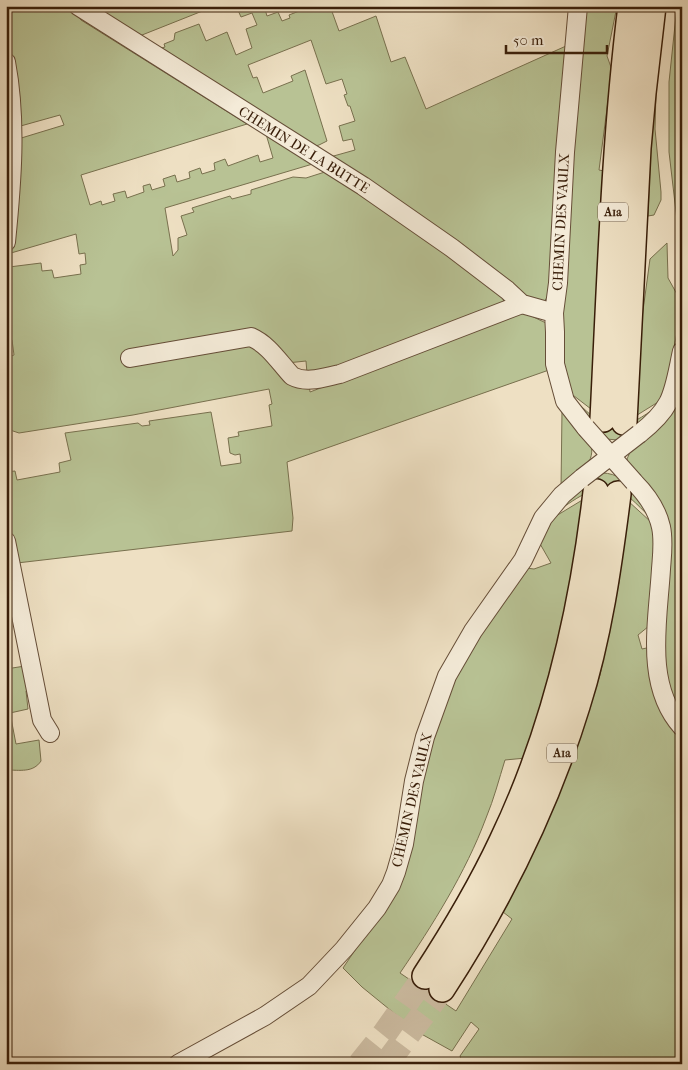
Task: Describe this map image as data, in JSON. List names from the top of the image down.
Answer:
{
  "streets": {
    "highway": ["A1a"],
    "street": ["CHEMIN DE LA BUTTE", "CHEMIN DES VAULX"]
  },
  "crossings": [
    ["CHEMIN DE LA BUTTE", "CHEMIN DES VAULX"],
    ["A1a", "CHEMIN DES VAULX"]
  ],
  "scale_bar": "50 m"
}
